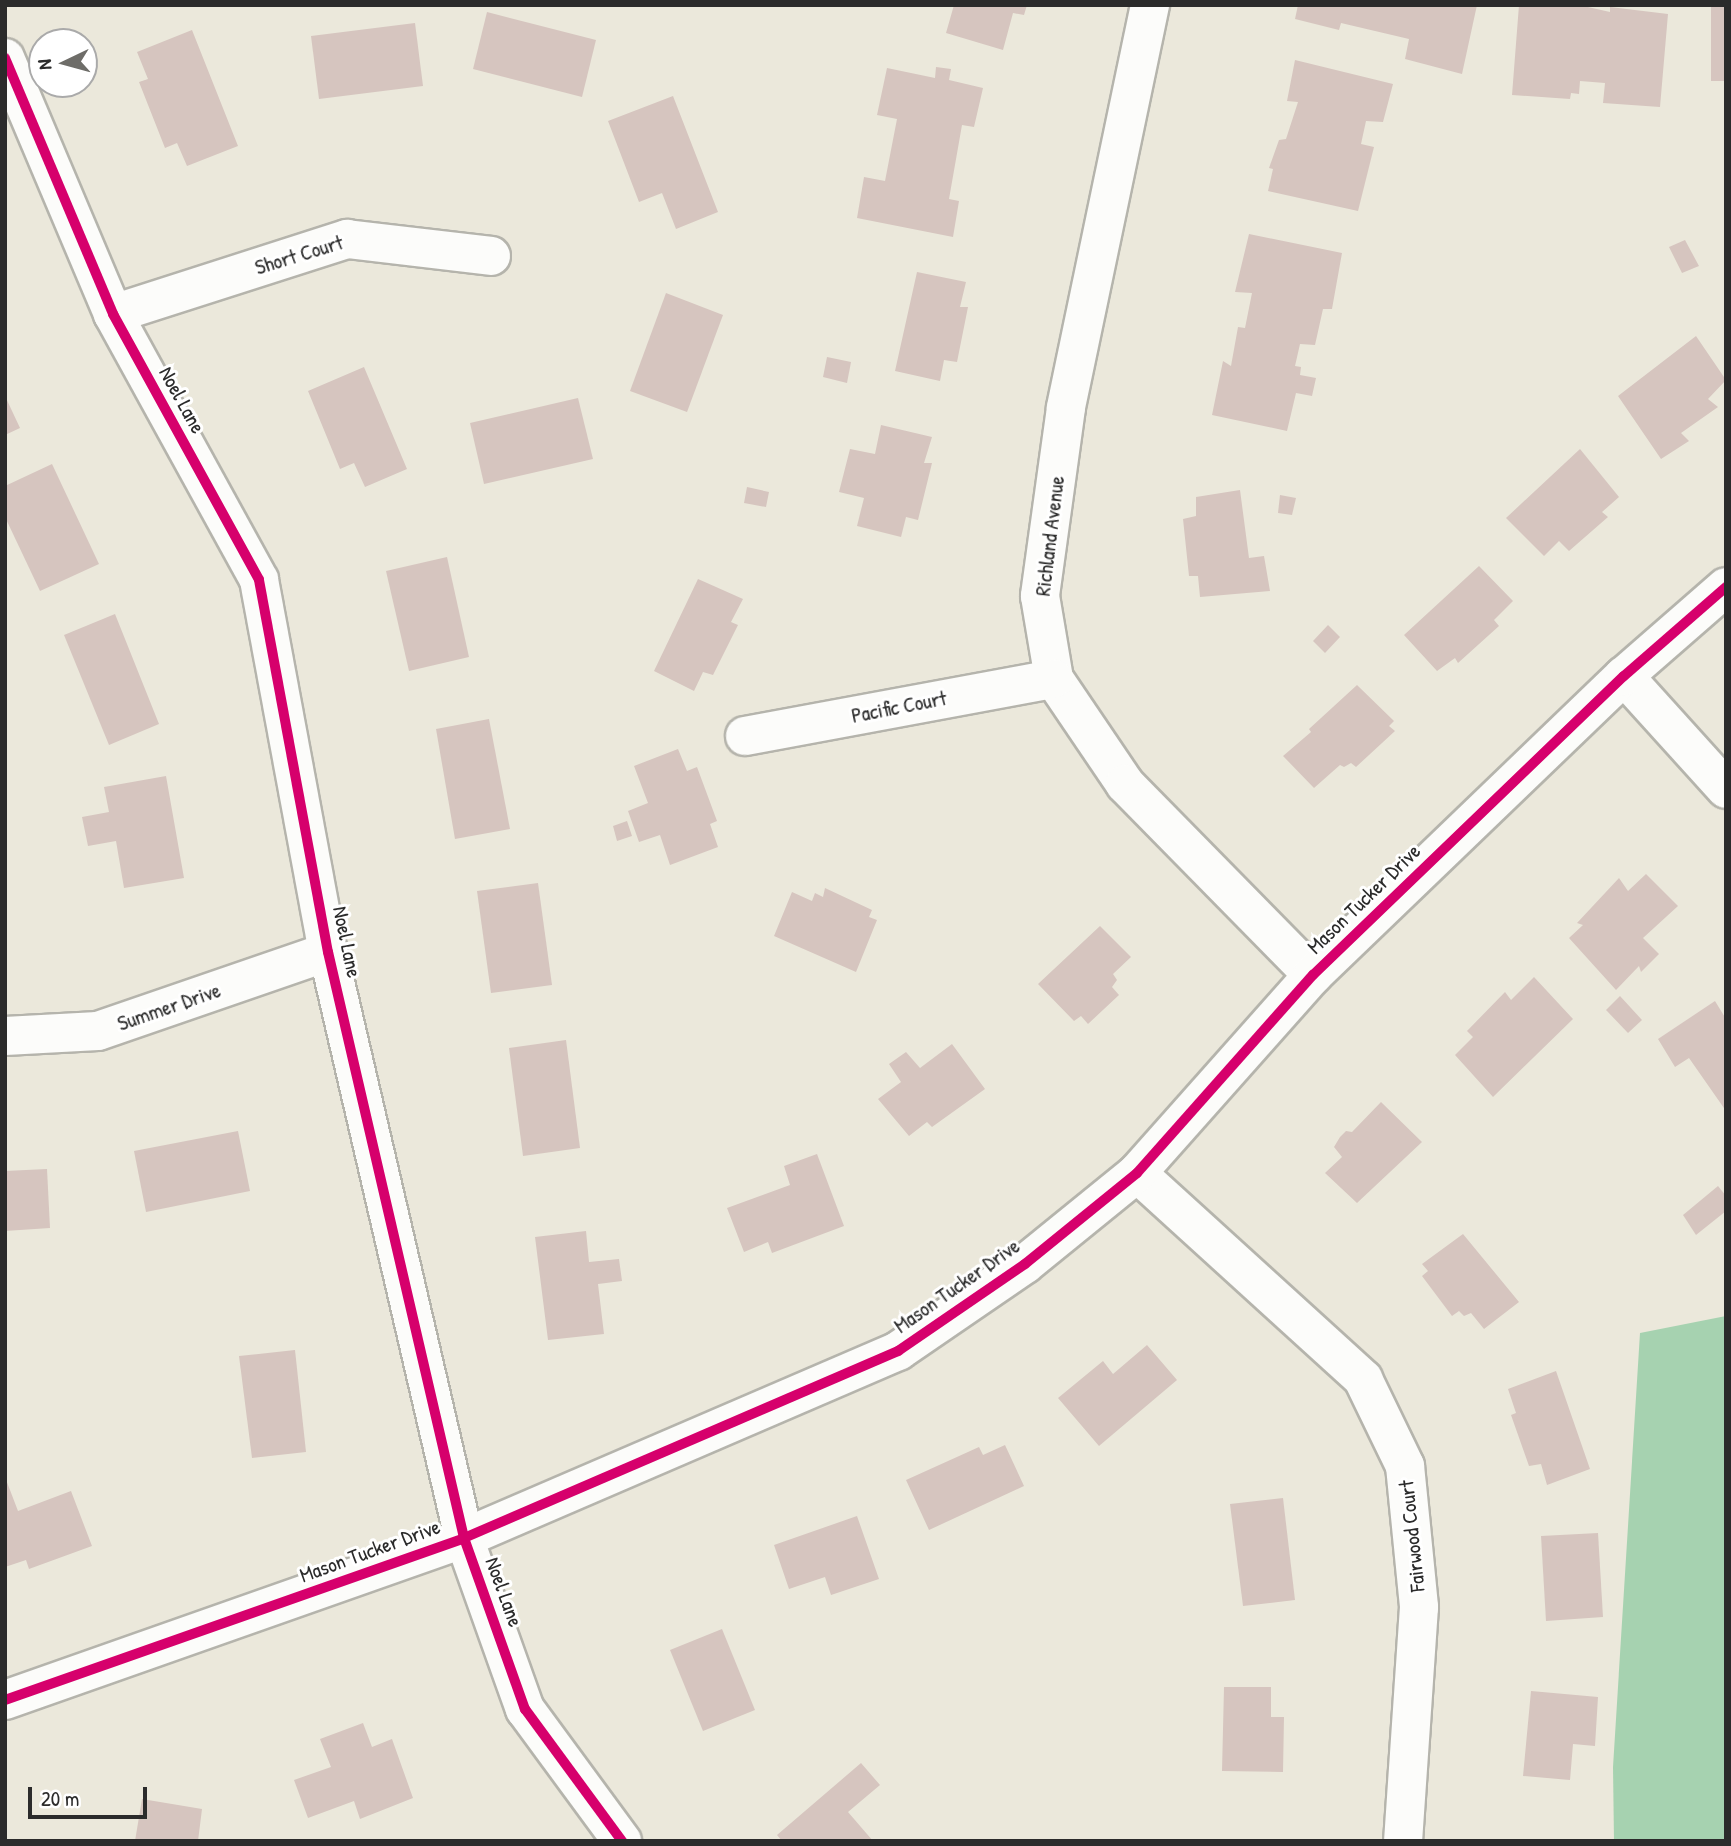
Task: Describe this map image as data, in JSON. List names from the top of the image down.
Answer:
{
  "streets": {
    "street": [
      "Short Court",
      "Noel Lane",
      "Richland Avenue",
      "Pacific Court",
      "Mason Tucker Drive",
      "Summer Drive",
      "Fairwood Court"
    ]
  },
  "crossings": [
    ["Short Court", "Noel Lane"],
    ["Noel Lane", "Mason Tucker Drive"],
    ["Noel Lane", "Summer Drive"],
    ["Richland Avenue", "Pacific Court"],
    ["Richland Avenue", "Mason Tucker Drive"],
    ["Mason Tucker Drive", "Fairwood Court"]
  ],
  "scale_bar": "20 m",
  "north": "left"
}
